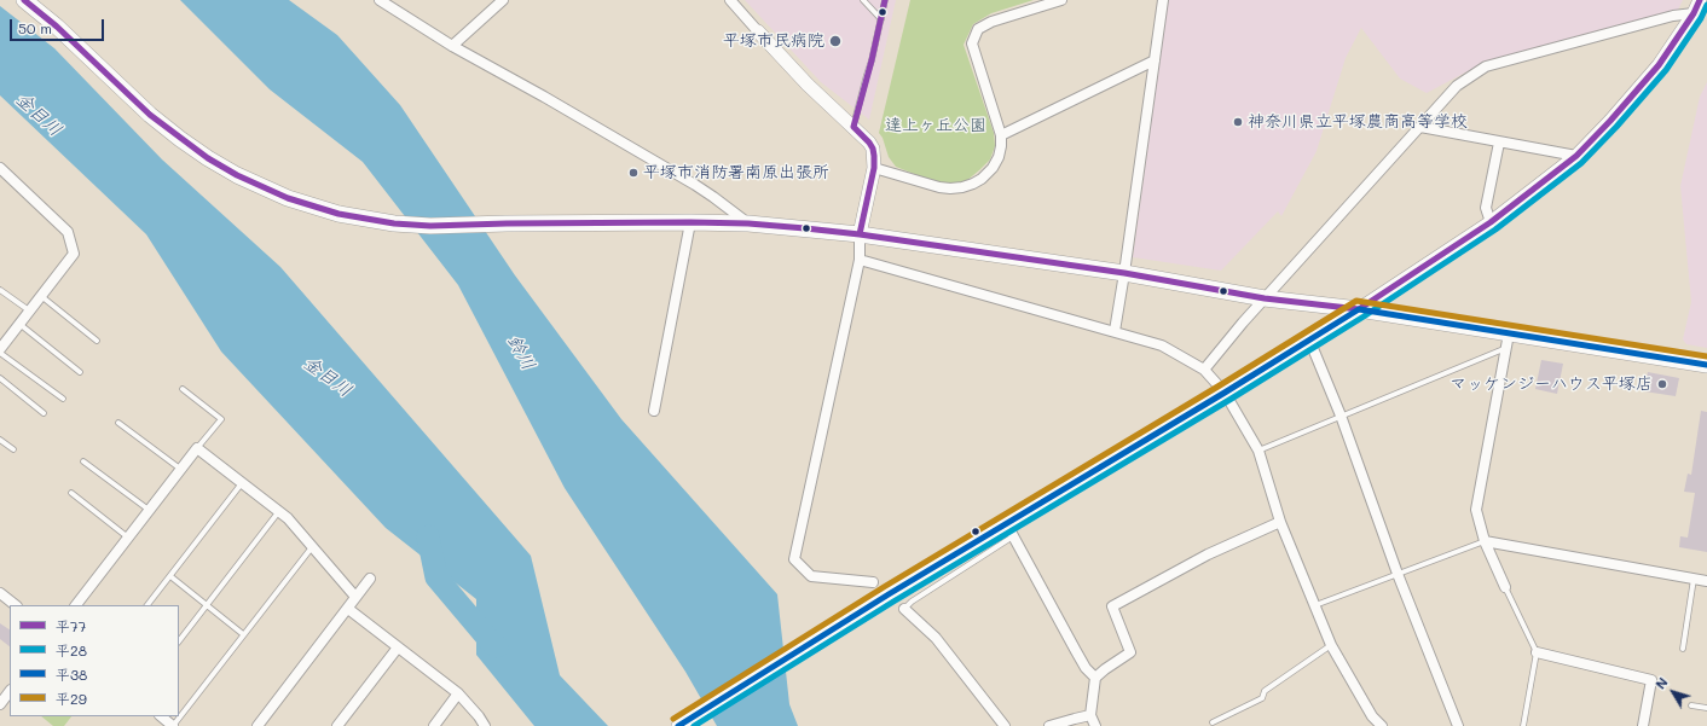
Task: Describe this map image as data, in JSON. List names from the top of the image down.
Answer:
{
  "water": ["金目川", "鈴川"],
  "parks": ["達上ヶ丘公園"],
  "places": [
    "平塚市民病院",
    "神奈川県立平塚農商高等学校",
    "平塚市消防署南原出張所",
    "マッケンジーハウス平塚店"
  ],
  "lines": [
    "transit line 平77",
    "transit line 平28",
    "transit line 平29",
    "transit line 平38"
  ],
  "legend": [
    "平77",
    "平28",
    "平38",
    "平29"
  ],
  "scale_bar": "50 m",
  "north": "top left"
}
